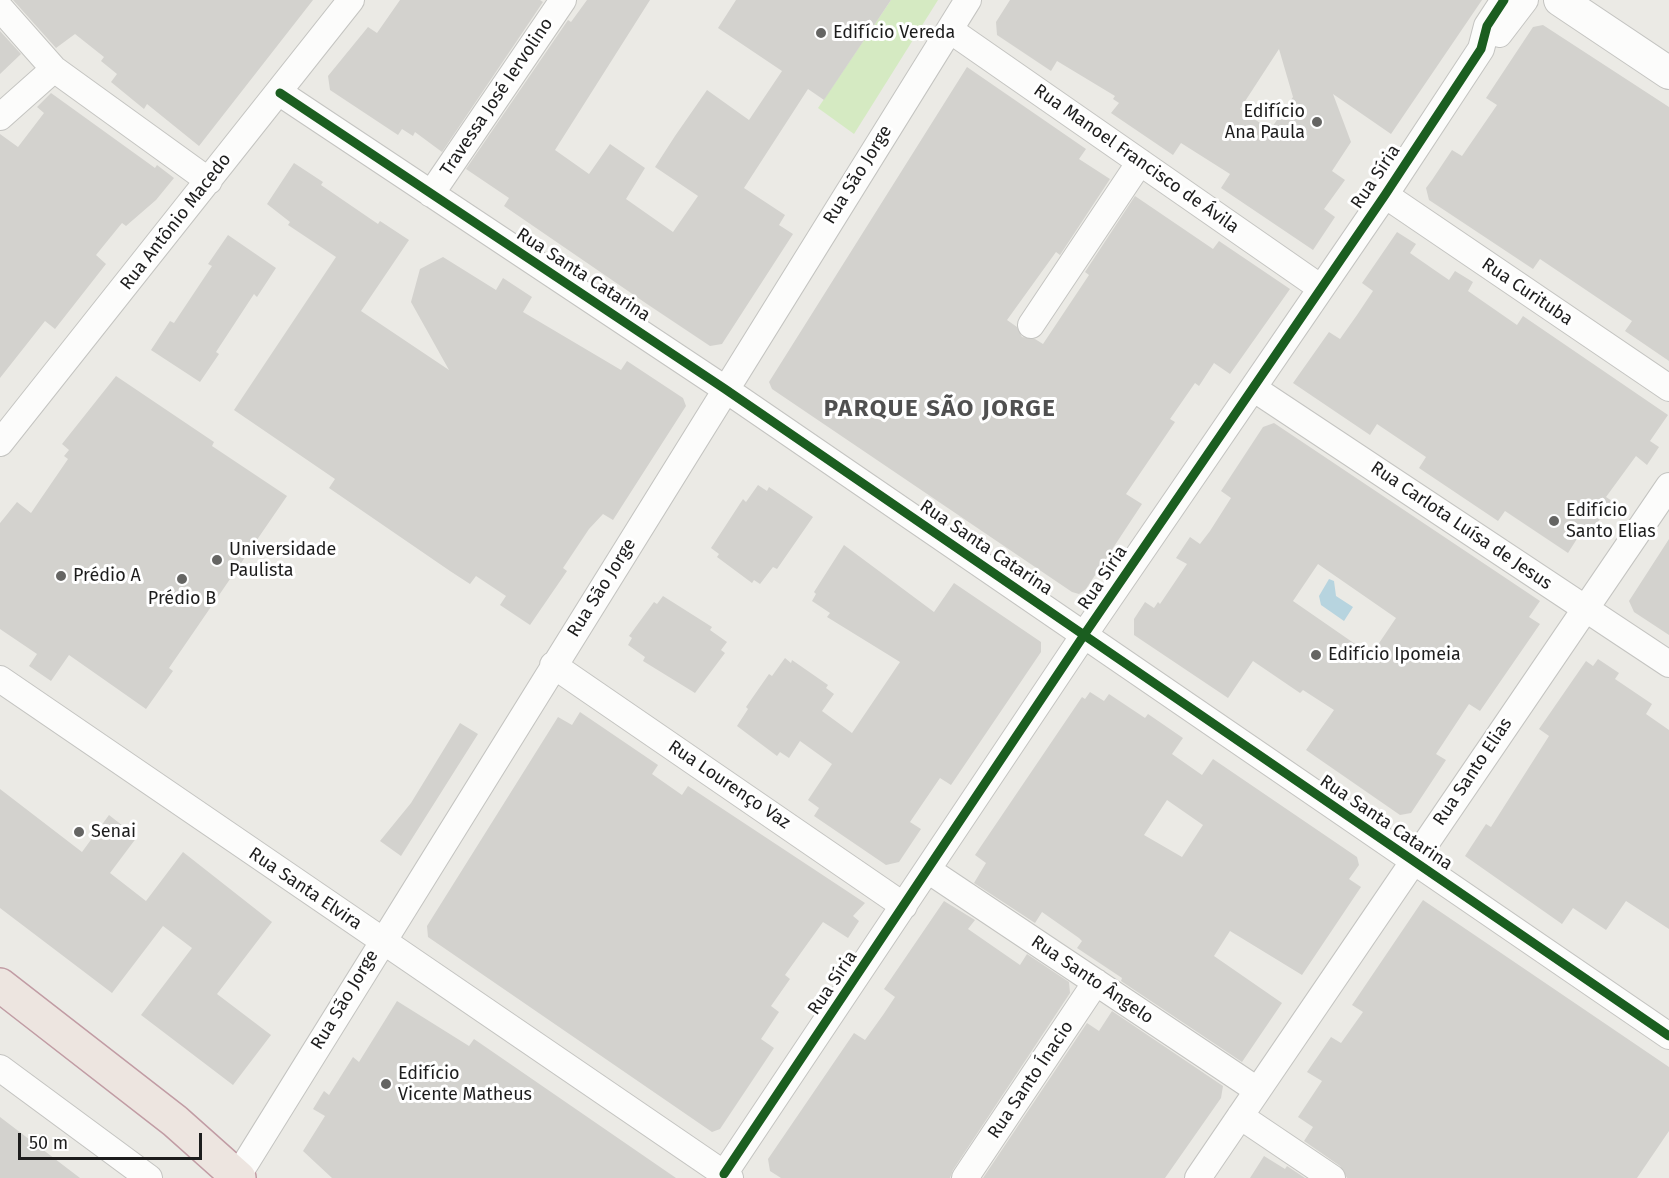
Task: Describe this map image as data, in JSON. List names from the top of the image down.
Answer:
{
  "streets": {
    "street": [
      "Travessa José Iervolino",
      "Rua Manoel Francisco de Ávila",
      "Rua São Jorge",
      "Rua Síria",
      "Rua Antônio Macedo",
      "Rua Santa Catarina",
      "Rua Curituba",
      "Rua Carlota Luísa de Jesus",
      "Rua Santo Elias",
      "Rua Lourenço Vaz",
      "Rua Santa Elvira",
      "Rua Santo Ângelo",
      "Rua Santo Ínacio"
    ]
  },
  "crossings": [
    ["Travessa José Iervolino", "Rua Santa Catarina"],
    ["Rua Manoel Francisco de Ávila", "Rua São Jorge"],
    ["Rua Manoel Francisco de Ávila", "Rua Síria"],
    ["Rua São Jorge", "Rua Santa Catarina"],
    ["Rua São Jorge", "Rua Lourenço Vaz"],
    ["Rua São Jorge", "Rua Santa Elvira"],
    ["Rua Síria", "Rua Santa Catarina"],
    ["Rua Síria", "Rua Curituba"],
    ["Rua Síria", "Rua Carlota Luísa de Jesus"],
    ["Rua Síria", "Rua Lourenço Vaz"],
    ["Rua Síria", "Rua Santa Elvira"],
    ["Rua Síria", "Rua Santo Ângelo"],
    ["Rua Antônio Macedo", "Rua Santa Catarina"],
    ["Rua Santa Catarina", "Rua Santo Elias"],
    ["Rua Carlota Luísa de Jesus", "Rua Santo Elias"],
    ["Rua Santo Elias", "Rua Santo Ângelo"],
    ["Rua Santo Ângelo", "Rua Santo Ínacio"]
  ],
  "districts": ["PARQUE SÃO JORGE"],
  "places": [
    "Edifício Vereda",
    "Edifício Ana Paula",
    "Edifício Santo Elias",
    "Universidade Paulista",
    "Prédio A",
    "Prédio B",
    "Edifício Ipomeia",
    "Senai",
    "Edifício Vicente Matheus"
  ],
  "scale_bar": "50 m"
}
